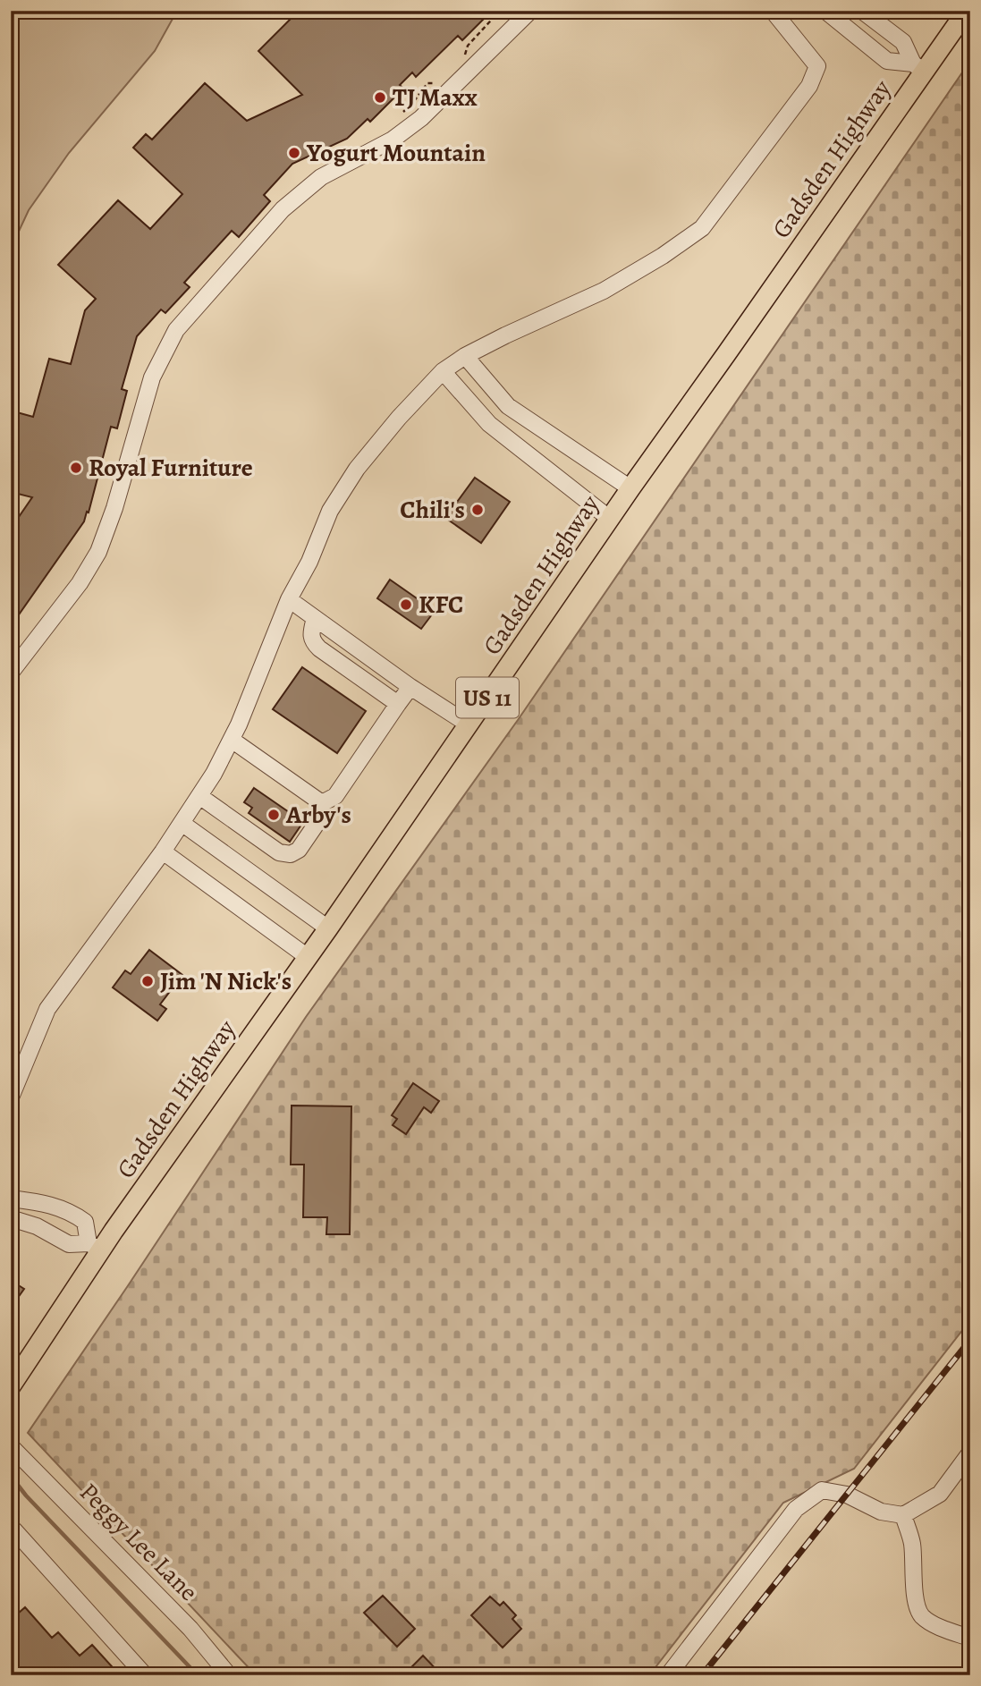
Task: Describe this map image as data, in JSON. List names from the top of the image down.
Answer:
{
  "streets": {
    "main road": ["Gadsden Highway", "US 11"],
    "street": ["Peggy Lee Lane"]
  },
  "places": [
    "TJ Maxx",
    "Yogurt Mountain",
    "Royal Furniture",
    "Chili's",
    "KFC",
    "Arby's",
    "Jim 'N Nick's"
  ]
}
